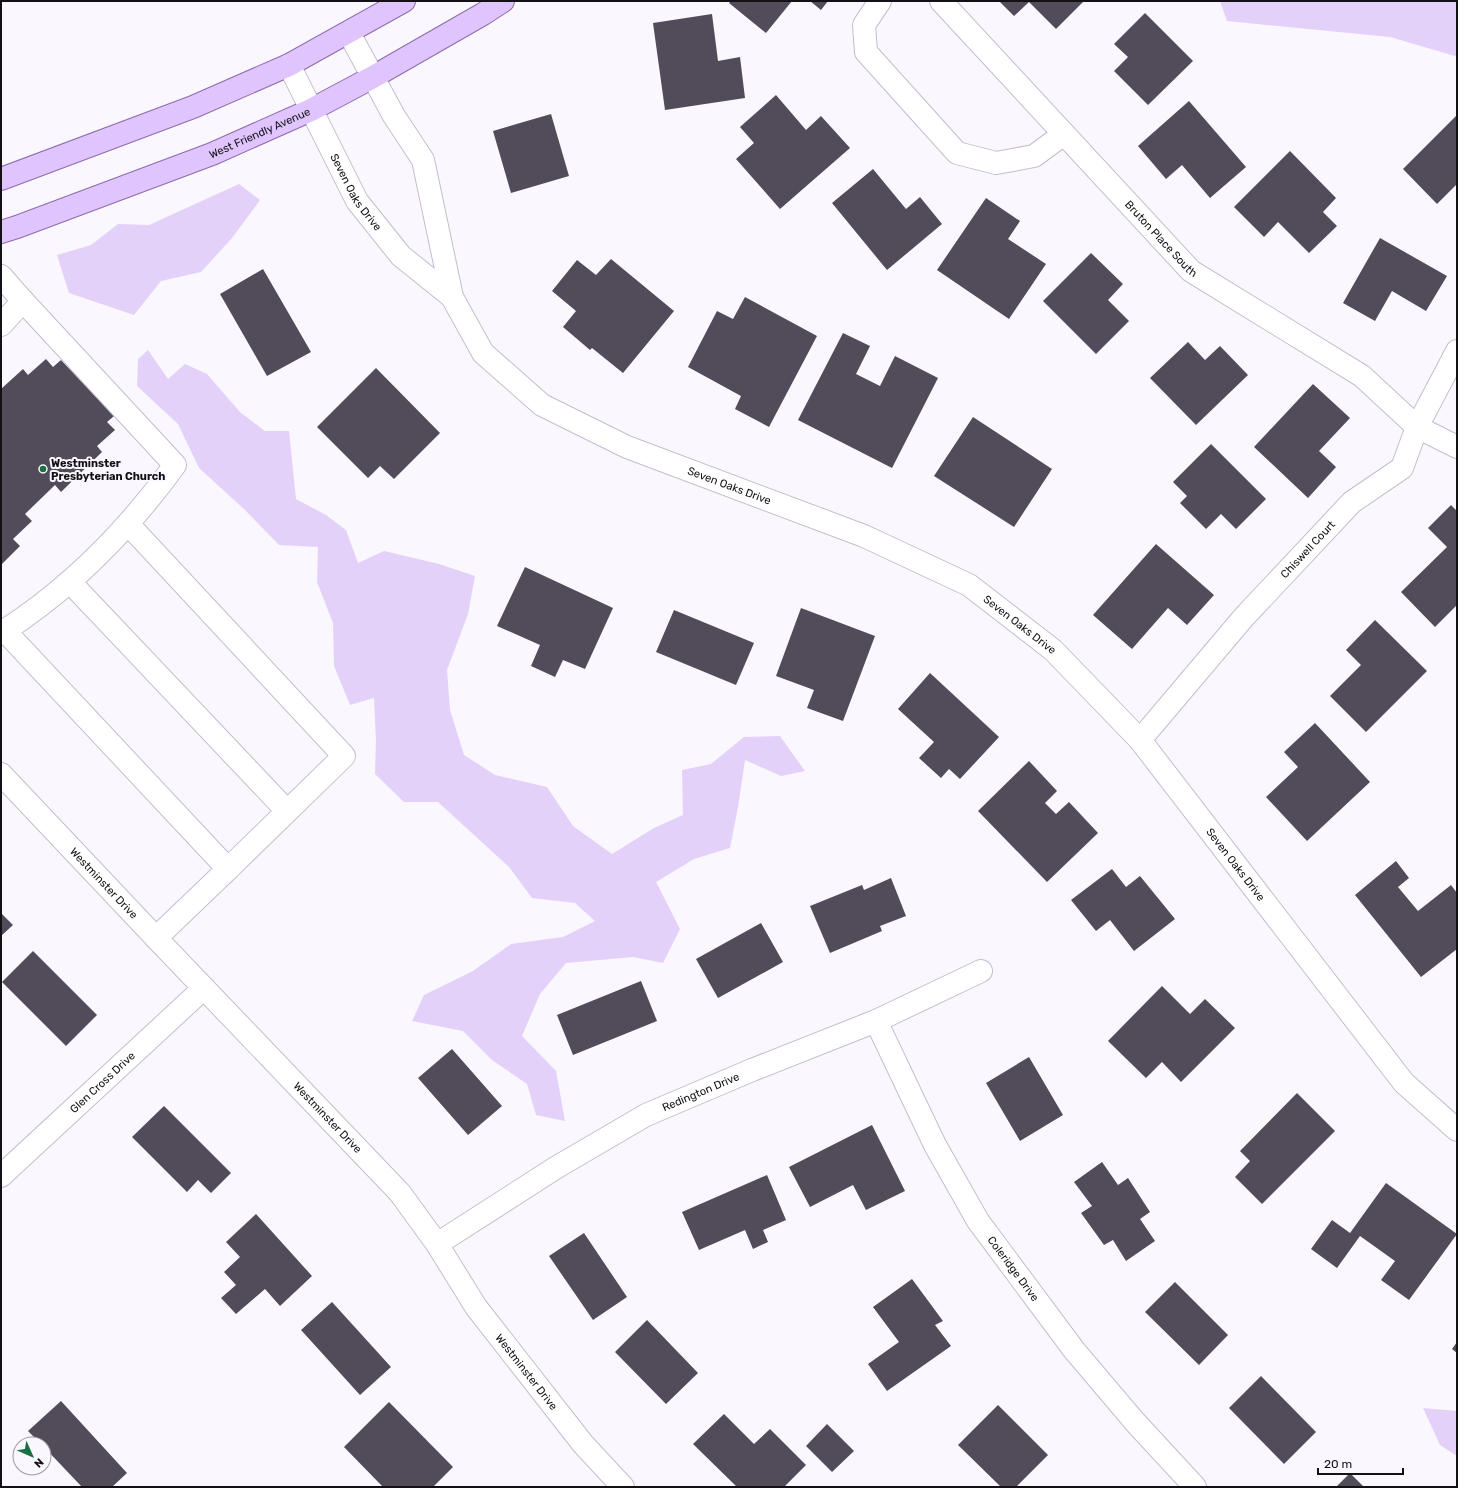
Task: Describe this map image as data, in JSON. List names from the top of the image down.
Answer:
{
  "streets": {
    "main road": ["West Friendly Avenue"],
    "street": [
      "Seven Oaks Drive",
      "Bruton Place South",
      "Chiswell Court",
      "Westminster Drive",
      "Glen Cross Drive",
      "Redington Drive",
      "Coleridge Drive"
    ]
  },
  "crossings": [
    ["West Friendly Avenue", "Seven Oaks Drive"],
    ["Seven Oaks Drive", "Chiswell Court"],
    ["Bruton Place South", "Chiswell Court"],
    ["Westminster Drive", "Glen Cross Drive"],
    ["Westminster Drive", "Redington Drive"],
    ["Redington Drive", "Coleridge Drive"]
  ],
  "places": ["Westminster Presbyterian Church"],
  "scale_bar": "20 m",
  "north": "bottom right"
}
